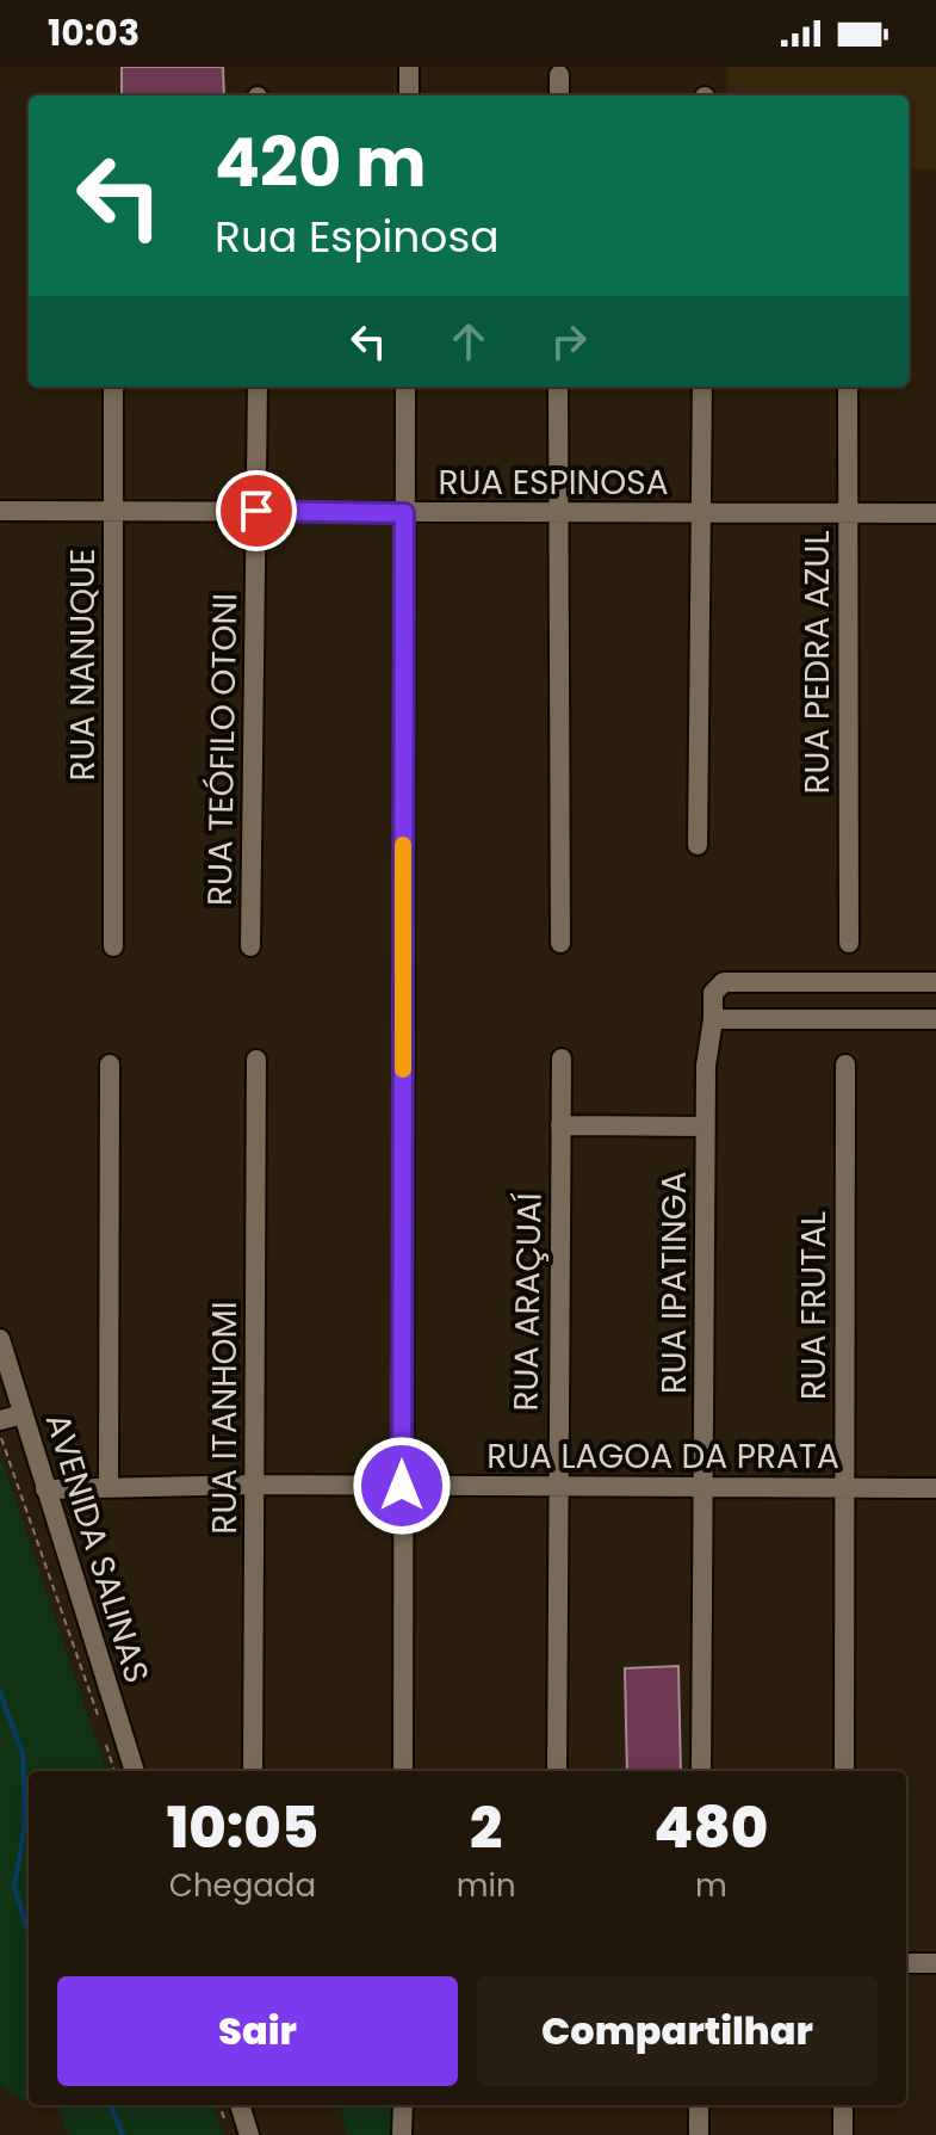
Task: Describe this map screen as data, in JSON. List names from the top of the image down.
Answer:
{
  "streets": {
    "street": [
      "RUA ESPINOSA",
      "RUA PEDRA AZUL",
      "RUA NANUQUE",
      "RUA TEÓFILO OTONI",
      "RUA IPATINGA",
      "RUA ARAÇUAÍ",
      "RUA FRUTAL",
      "RUA ITANHOMI",
      "RUA LAGOA DA PRATA",
      "AVENIDA SALINAS"
    ]
  },
  "crossings": [
    ["RUA ESPINOSA", "RUA PEDRA AZUL"],
    ["RUA ESPINOSA", "RUA NANUQUE"],
    ["RUA ESPINOSA", "RUA TEÓFILO OTONI"],
    ["RUA IPATINGA", "RUA LAGOA DA PRATA"],
    ["RUA ARAÇUAÍ", "RUA LAGOA DA PRATA"],
    ["RUA FRUTAL", "RUA LAGOA DA PRATA"],
    ["RUA ITANHOMI", "RUA LAGOA DA PRATA"],
    ["RUA LAGOA DA PRATA", "AVENIDA SALINAS"]
  ],
  "page": {
    "status": "10:03",
    "turn": ["420 m", "Rua Espinosa"],
    "eta": [
      "10:05",
      "Chegada",
      "2",
      "min",
      "480",
      "m"
    ],
    "buttons": ["Sair", "Compartilhar"]
  }
}
